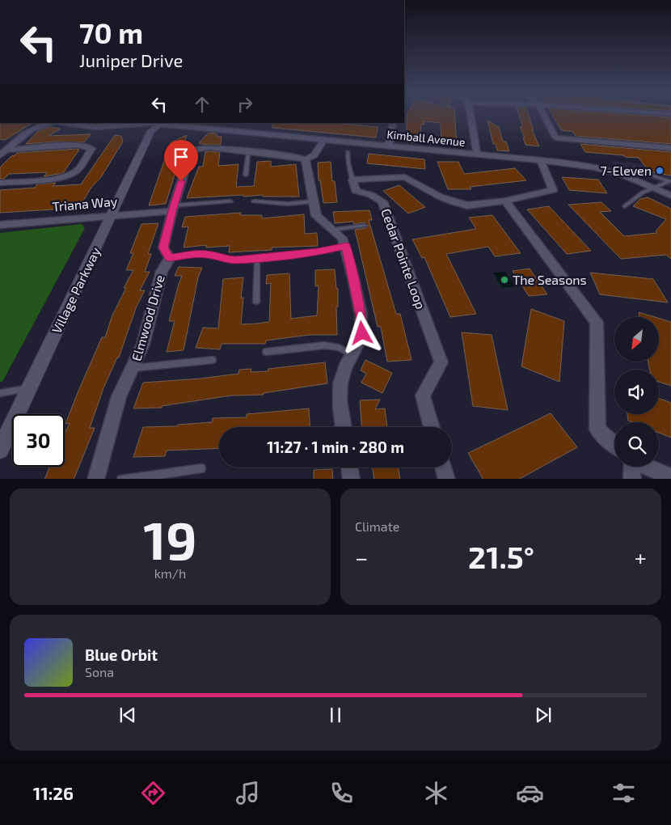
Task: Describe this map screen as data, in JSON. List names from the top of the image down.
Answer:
{
  "streets": {
    "street": [
      "Kimball Avenue",
      "Triana Way",
      "Cedar Pointe Loop",
      "Village Parkway",
      "Elmwood Drive"
    ]
  },
  "crossings": [
    ["Kimball Avenue", "Village Parkway"],
    ["Triana Way", "Village Parkway"],
    ["Triana Way", "Elmwood Drive"]
  ],
  "places": ["7-Eleven", "The Seasons"],
  "north": "bottom left",
  "page": {
    "turn": ["70 m", "Juniper Drive"],
    "limit": "30",
    "trip": "11:27 · 1 min · 280 m",
    "tile": [
      ["19", "km/h"],
      "Climate"
    ],
    "heat": ["−", "21.5°", "+"],
    "song": ["Blue Orbit", "Sona"],
    "tabs": "11:26"
  }
}
